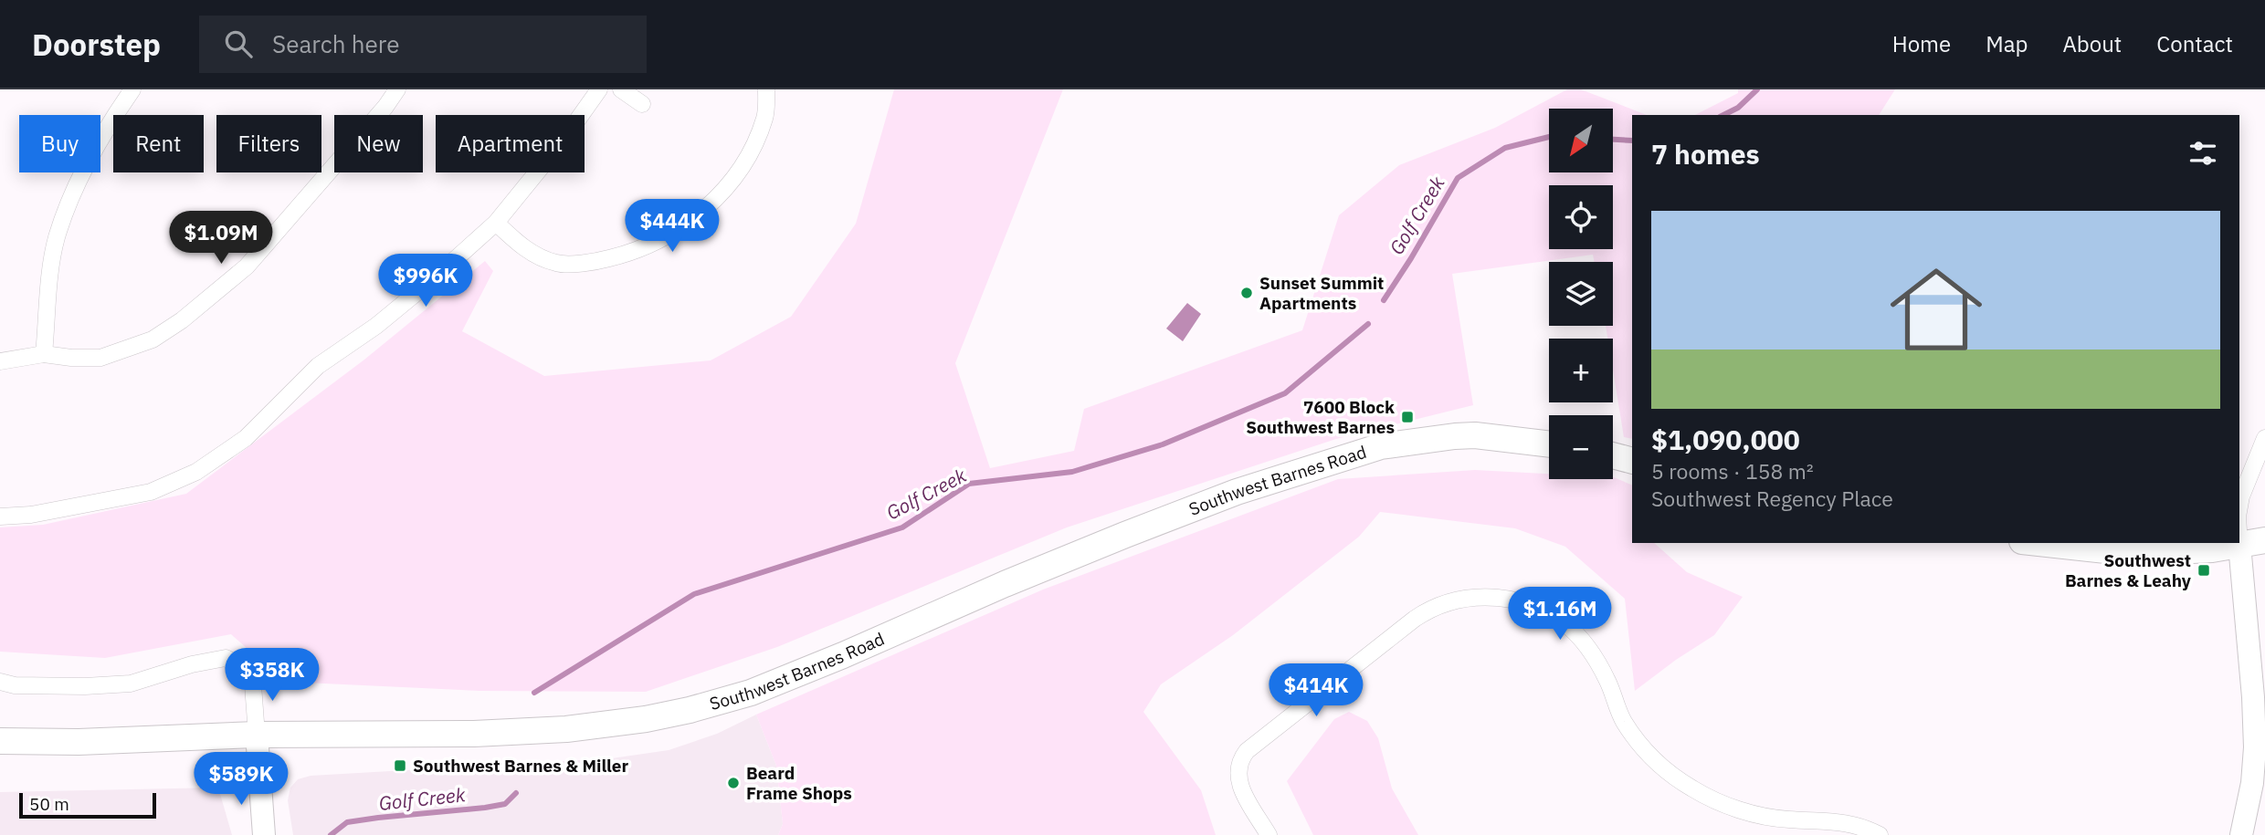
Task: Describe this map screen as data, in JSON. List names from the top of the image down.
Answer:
{
  "streets": {
    "main road": ["Southwest Barnes Road"]
  },
  "water": ["Golf Creek"],
  "places": {
    "other": ["Sunset Summit Apartments", "Beard Frame Shops"],
    "transit": ["7600 Block Southwest Barnes", "Southwest Barnes & Leahy", "Southwest Barnes & Miller"]
  },
  "scale_bar": "50 m",
  "north": "bottom left",
  "page": {
    "header": "Doorstep",
    "search": "Search here",
    "nav": [
      "Home",
      "Map",
      "About",
      "Contact"
    ],
    "map_buttons": ["+", "−"],
    "chip": [
      "Buy",
      "Rent",
      "Filters",
      "New",
      "Apartment"
    ],
    "heading": "7 homes",
    "list": [
      {
        "name": "$1,090,000",
        "note": "5 rooms · 158 m² · Southwest Regency Place"
      }
    ],
    "price": [
      "$444K",
      "$1.09M",
      "$996K",
      "$1.16M",
      "$358K",
      "$414K",
      "$589K"
    ],
    "scale": "50 m"
  }
}
